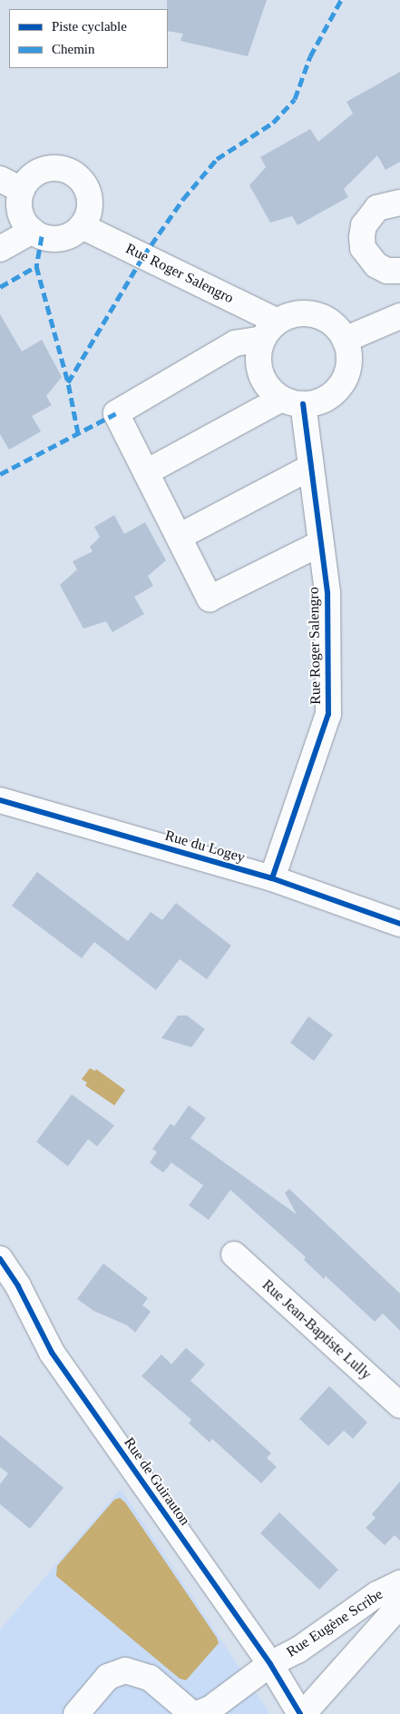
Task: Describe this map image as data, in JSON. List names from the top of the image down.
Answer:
{
  "streets": {
    "street": [
      "Rue Roger Salengro",
      "Rue du Logey",
      "Rue Jean-Baptiste Lully",
      "Rue de Guirauton",
      "Rue Eugène Scribe"
    ]
  },
  "crossings": [
    ["Rue Roger Salengro", "Rue du Logey"],
    ["Rue de Guirauton", "Rue Eugène Scribe"]
  ],
  "legend": ["Piste cyclable", "Chemin"]
}
